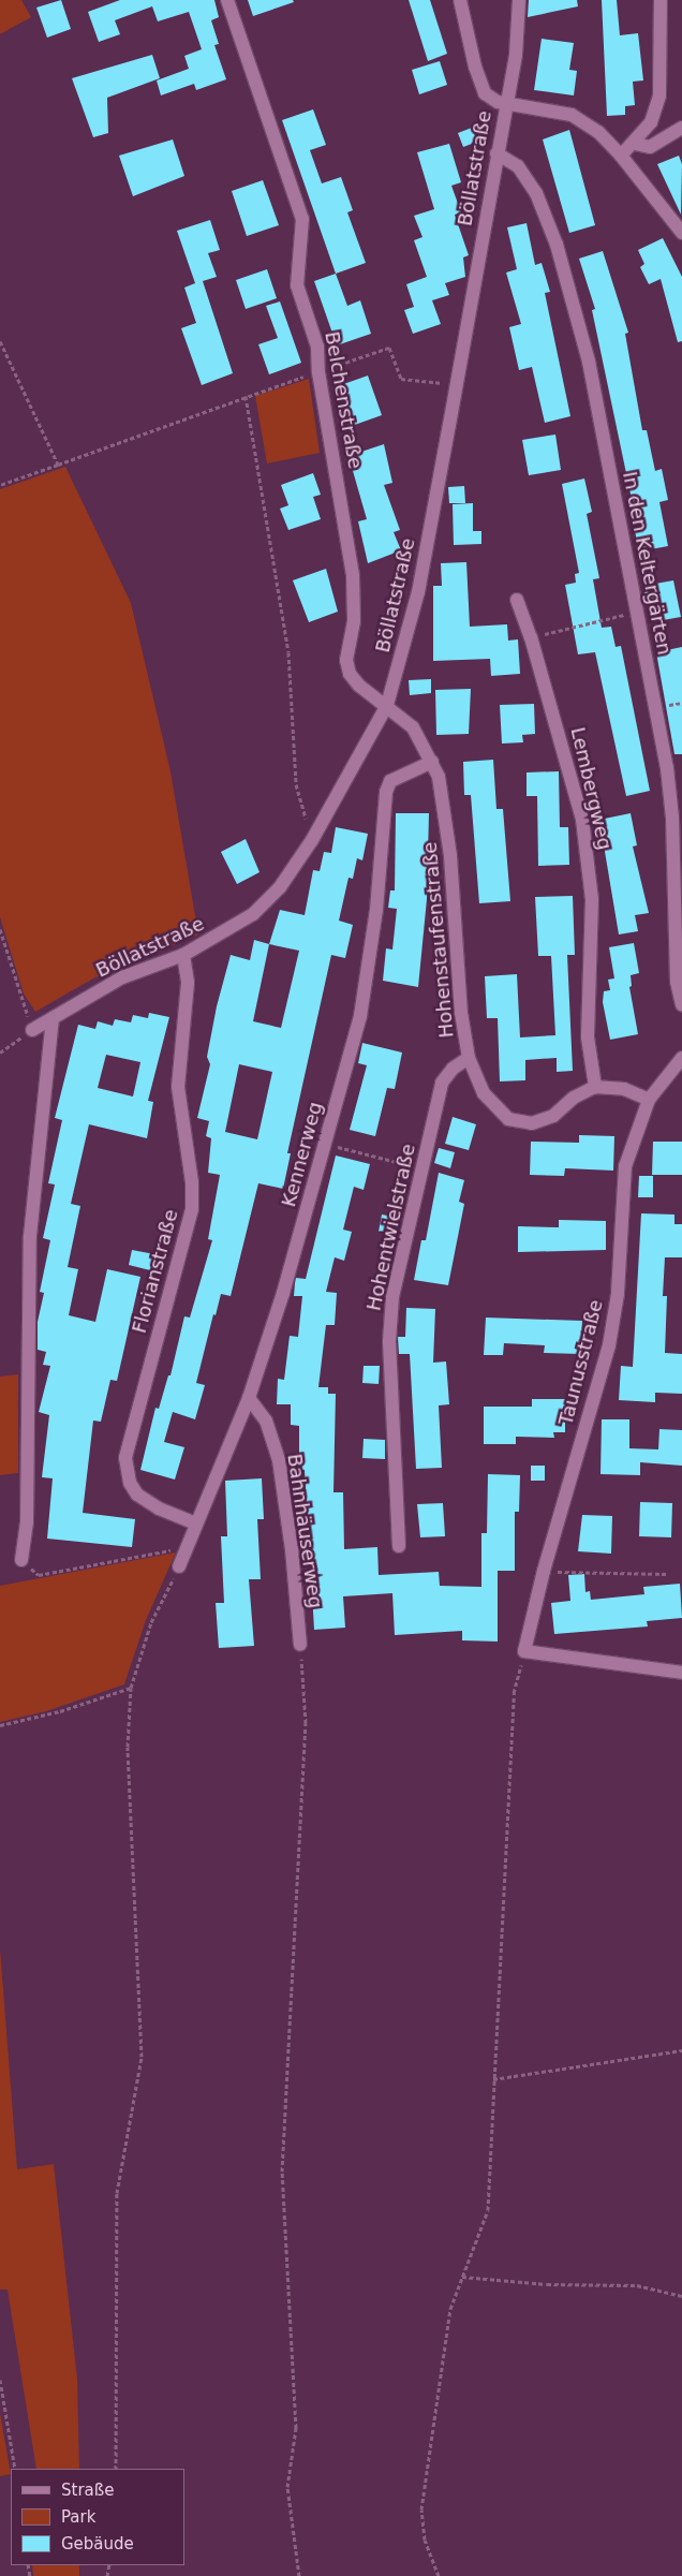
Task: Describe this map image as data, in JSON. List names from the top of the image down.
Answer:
{
  "streets": {
    "street": [
      "Böllatstraße",
      "Belchenstraße",
      "In den Keltergärten",
      "Lembergweg",
      "Hohenstaufenstraße",
      "Kennerweg",
      "Hohentwielstraße",
      "Florianstraße",
      "Taunusstraße",
      "Bahnhäuserweg"
    ]
  },
  "crossings": [
    ["Böllatstraße", "Belchenstraße"],
    ["Böllatstraße", "In den Keltergärten"],
    ["Böllatstraße", "Hohenstaufenstraße"],
    ["Böllatstraße", "Florianstraße"],
    ["Belchenstraße", "Hohenstaufenstraße"],
    ["Lembergweg", "Hohenstaufenstraße"],
    ["Hohenstaufenstraße", "Kennerweg"],
    ["Hohenstaufenstraße", "Hohentwielstraße"],
    ["Kennerweg", "Florianstraße"],
    ["Kennerweg", "Bahnhäuserweg"]
  ],
  "legend": ["Straße", "Park", "Gebäude"]
}
